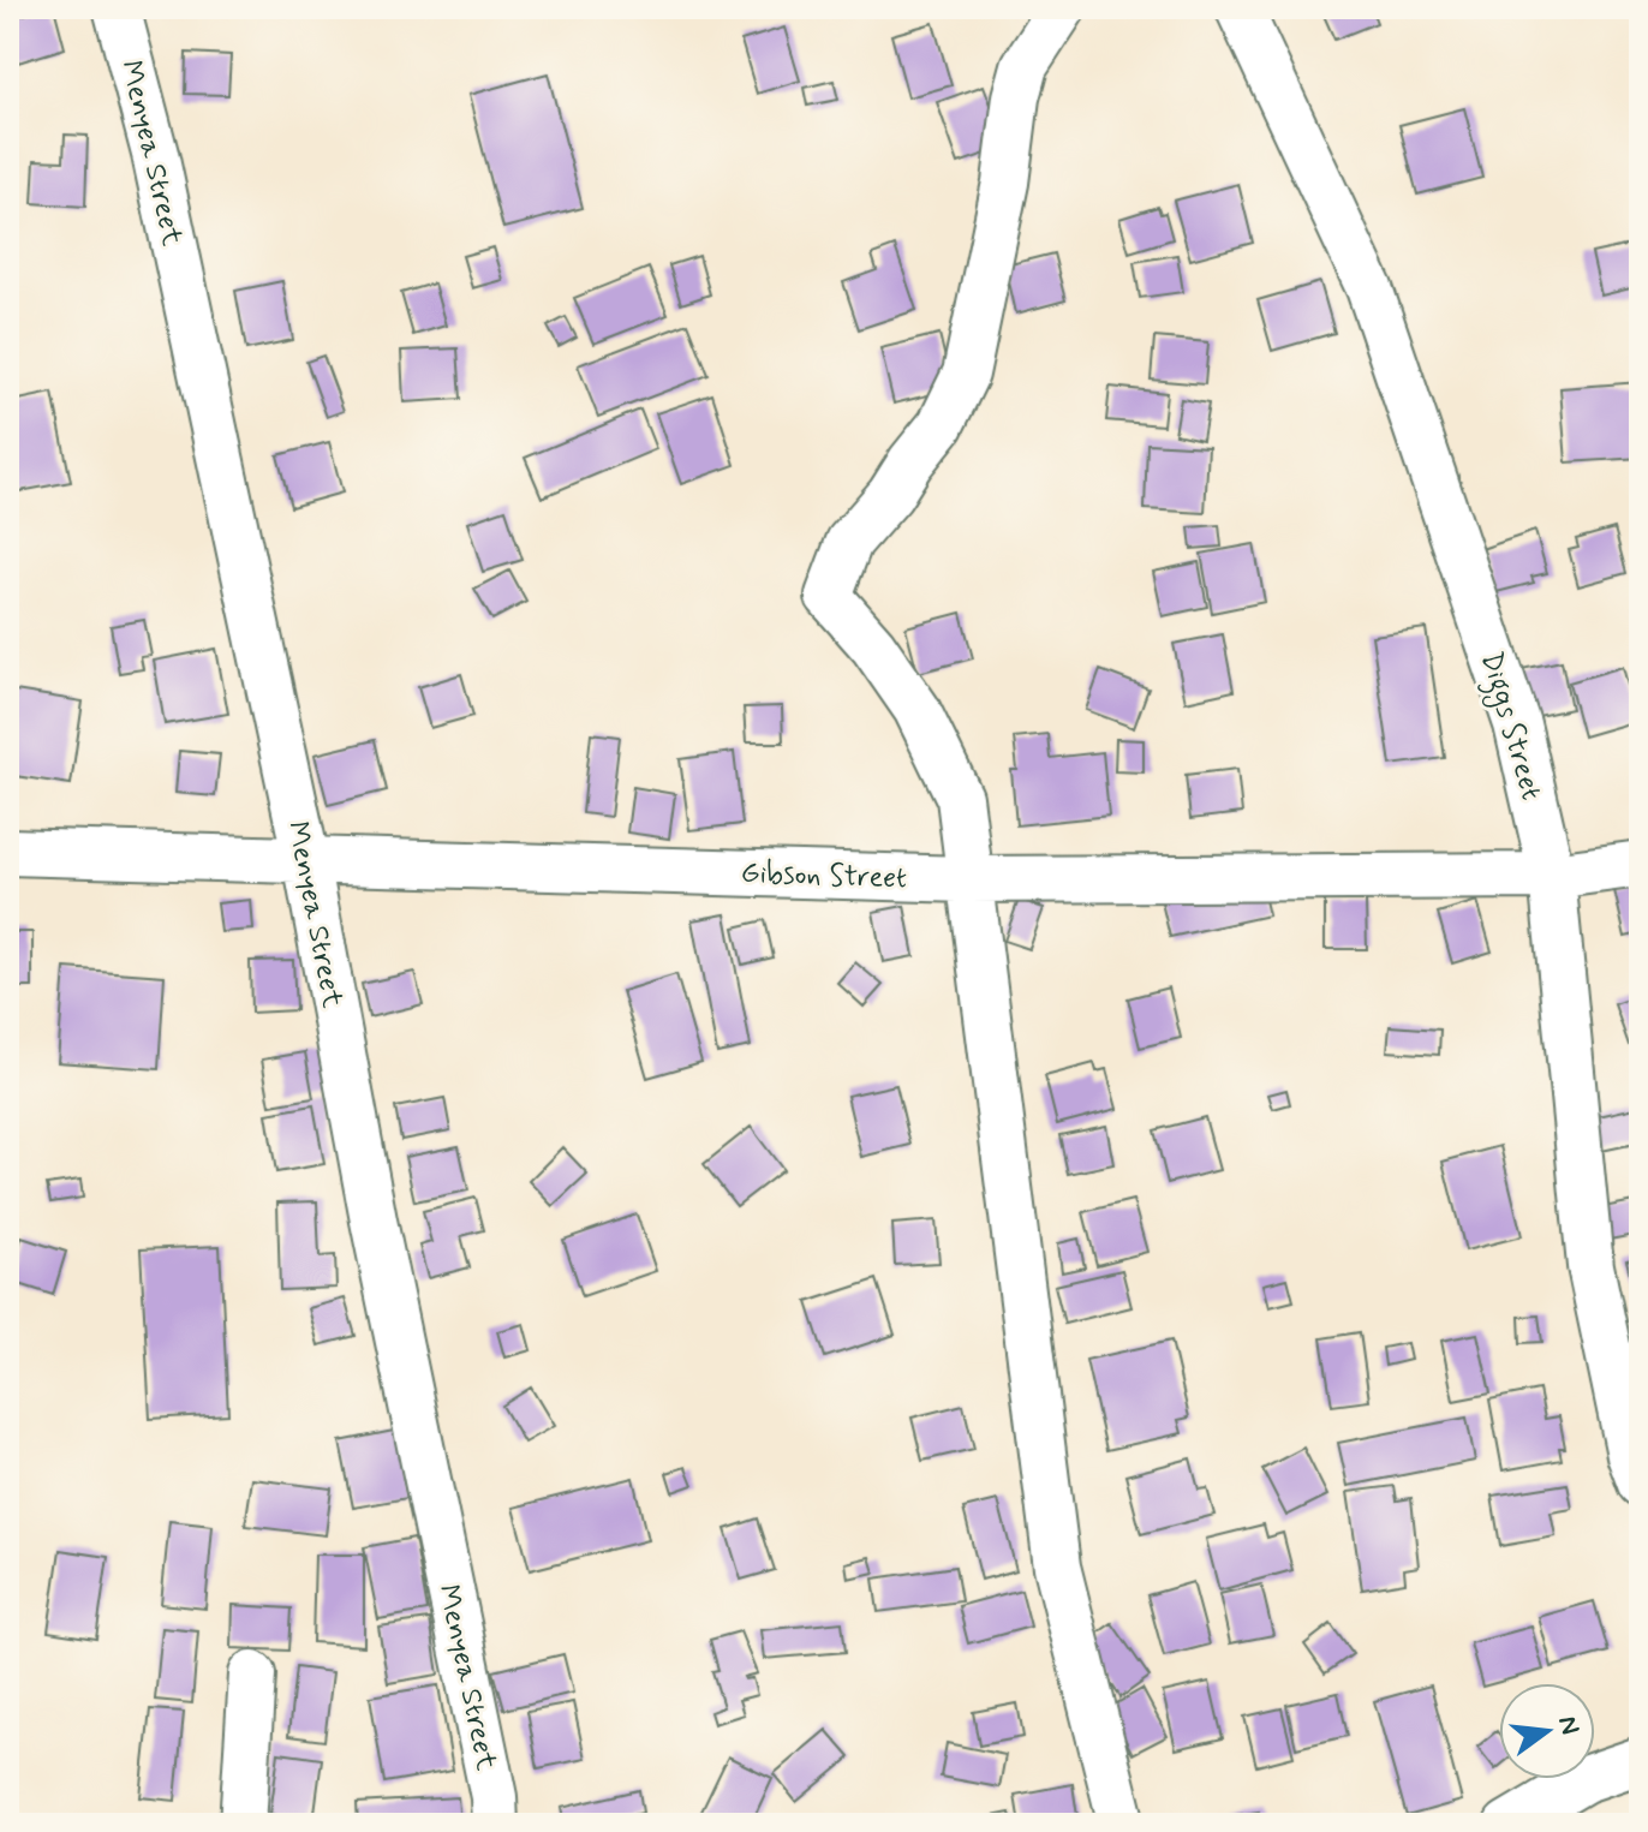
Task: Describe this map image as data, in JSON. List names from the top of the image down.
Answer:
{
  "streets": {
    "street": ["Menyea Street", "Diggs Street", "Gibson Street"]
  },
  "crossings": [
    ["Menyea Street", "Gibson Street"],
    ["Diggs Street", "Gibson Street"]
  ],
  "north": "right"
}
